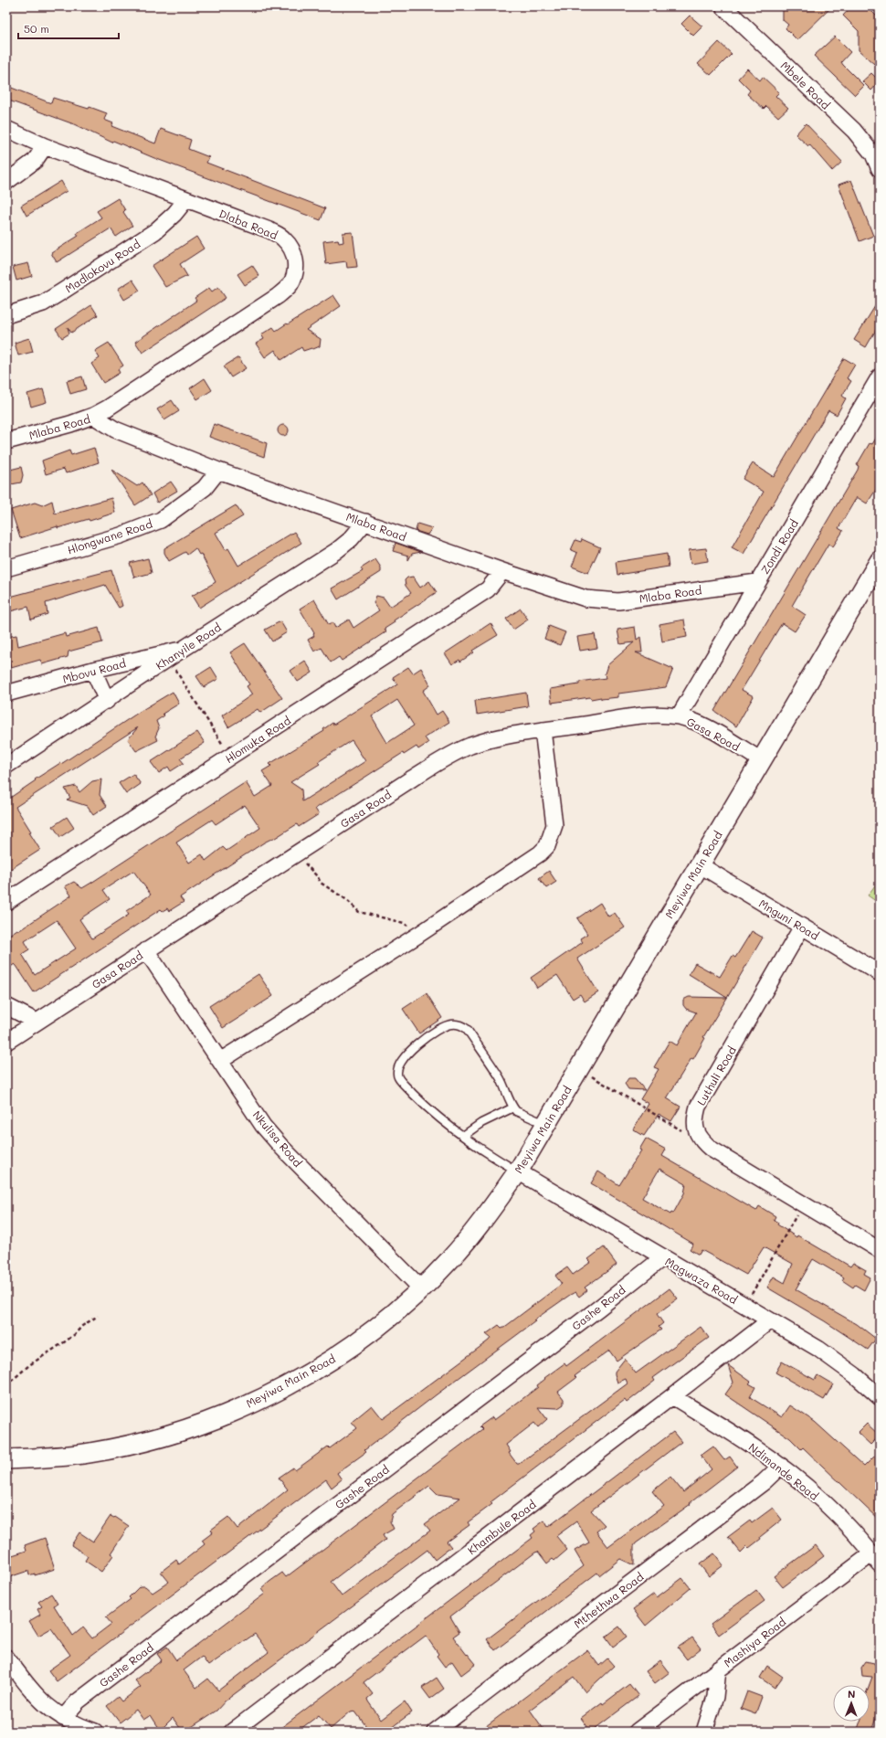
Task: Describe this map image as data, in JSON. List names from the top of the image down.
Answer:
{
  "streets": {
    "street": [
      "Mbele Road",
      "Dlaba Road",
      "Madlokovu Road",
      "Mlaba Road",
      "Hlongwane Road",
      "Zondi Road",
      "Khanyile Road",
      "Mbovu Road",
      "Gasa Road",
      "Hlomuka Road",
      "Meyiwa Main Road",
      "Mnguni Road",
      "Luthuli Road",
      "Nkulisa Road",
      "Magwaza Road",
      "Gashe Road",
      "Ndimande Road",
      "Khambule Road",
      "Mthethwa Road",
      "Mashiya Road"
    ]
  },
  "crossings": [
    ["Dlaba Road", "Madlokovu Road"],
    ["Dlaba Road", "Mlaba Road"],
    ["Mlaba Road", "Hlongwane Road"],
    ["Mlaba Road", "Zondi Road"],
    ["Mlaba Road", "Khanyile Road"],
    ["Mlaba Road", "Hlomuka Road"],
    ["Zondi Road", "Gasa Road"],
    ["Khanyile Road", "Mbovu Road"],
    ["Gasa Road", "Meyiwa Main Road"],
    ["Gasa Road", "Nkulisa Road"],
    ["Meyiwa Main Road", "Mnguni Road"],
    ["Meyiwa Main Road", "Nkulisa Road"],
    ["Meyiwa Main Road", "Magwaza Road"],
    ["Mnguni Road", "Luthuli Road"],
    ["Magwaza Road", "Gashe Road"],
    ["Magwaza Road", "Khambule Road"],
    ["Ndimande Road", "Khambule Road"],
    ["Ndimande Road", "Mthethwa Road"],
    ["Ndimande Road", "Mashiya Road"]
  ],
  "scale_bar": "50 m",
  "north": "top"
}
